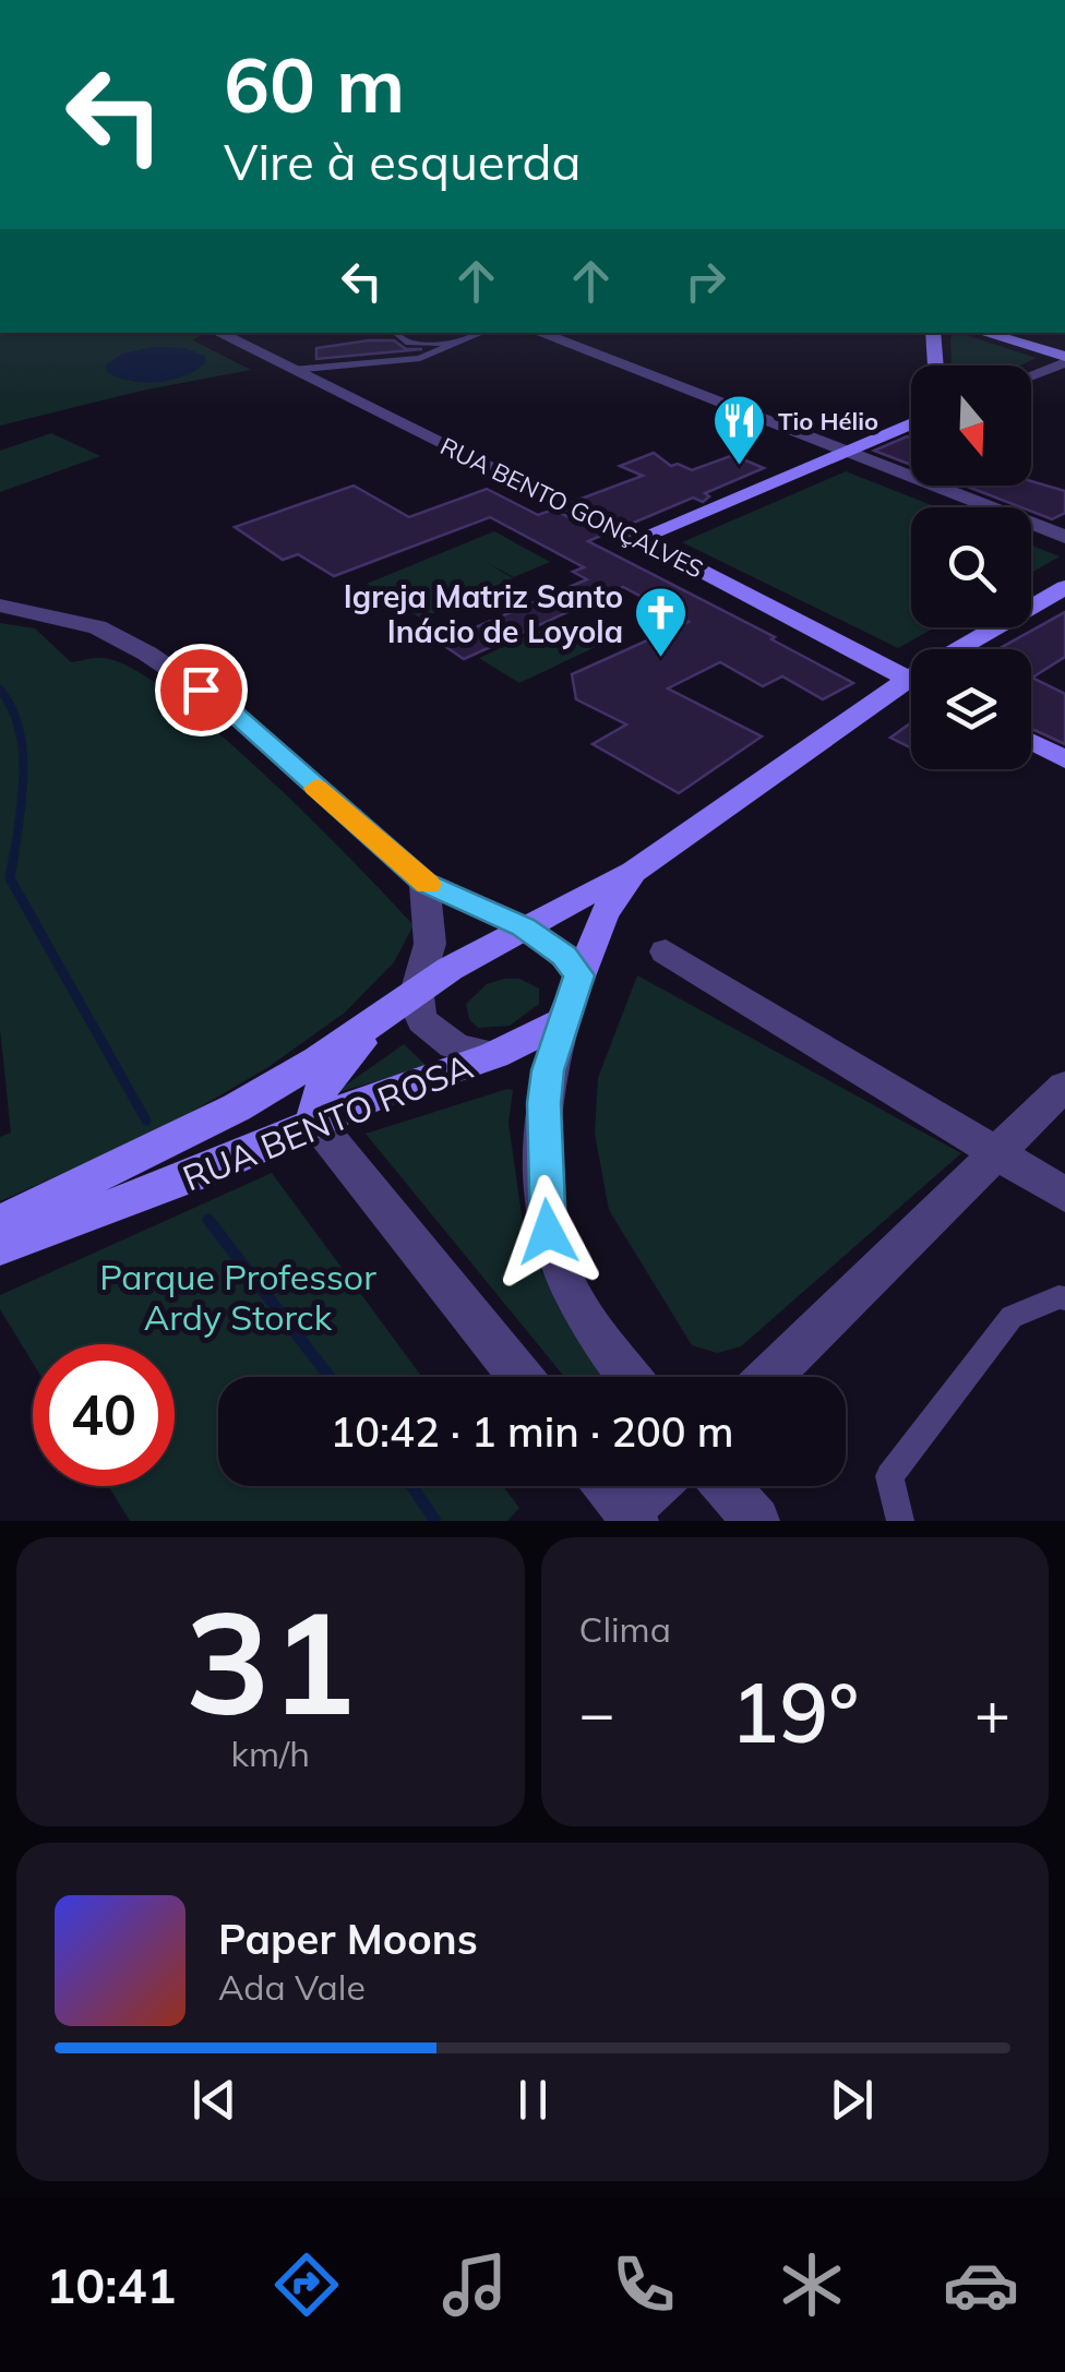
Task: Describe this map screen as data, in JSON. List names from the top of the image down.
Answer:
{
  "streets": {
    "main road": ["RUA BENTO GONÇALVES", "RUA BENTO ROSA"]
  },
  "parks": ["Parque Professor Ardy Storck"],
  "places": {
    "restaurant": ["Tio Hélio"],
    "church": ["Igreja Matriz Santo Inácio de Loyola"]
  },
  "north": "bottom",
  "page": {
    "turn": ["60 m", "Vire à esquerda"],
    "limit": "40",
    "trip": "10:42 · 1 min · 200 m",
    "tile": [
      ["31", "km/h"],
      "Clima"
    ],
    "heat": ["−", "19°", "+"],
    "song": ["Paper Moons", "Ada Vale"],
    "tabs": "10:41"
  }
}
